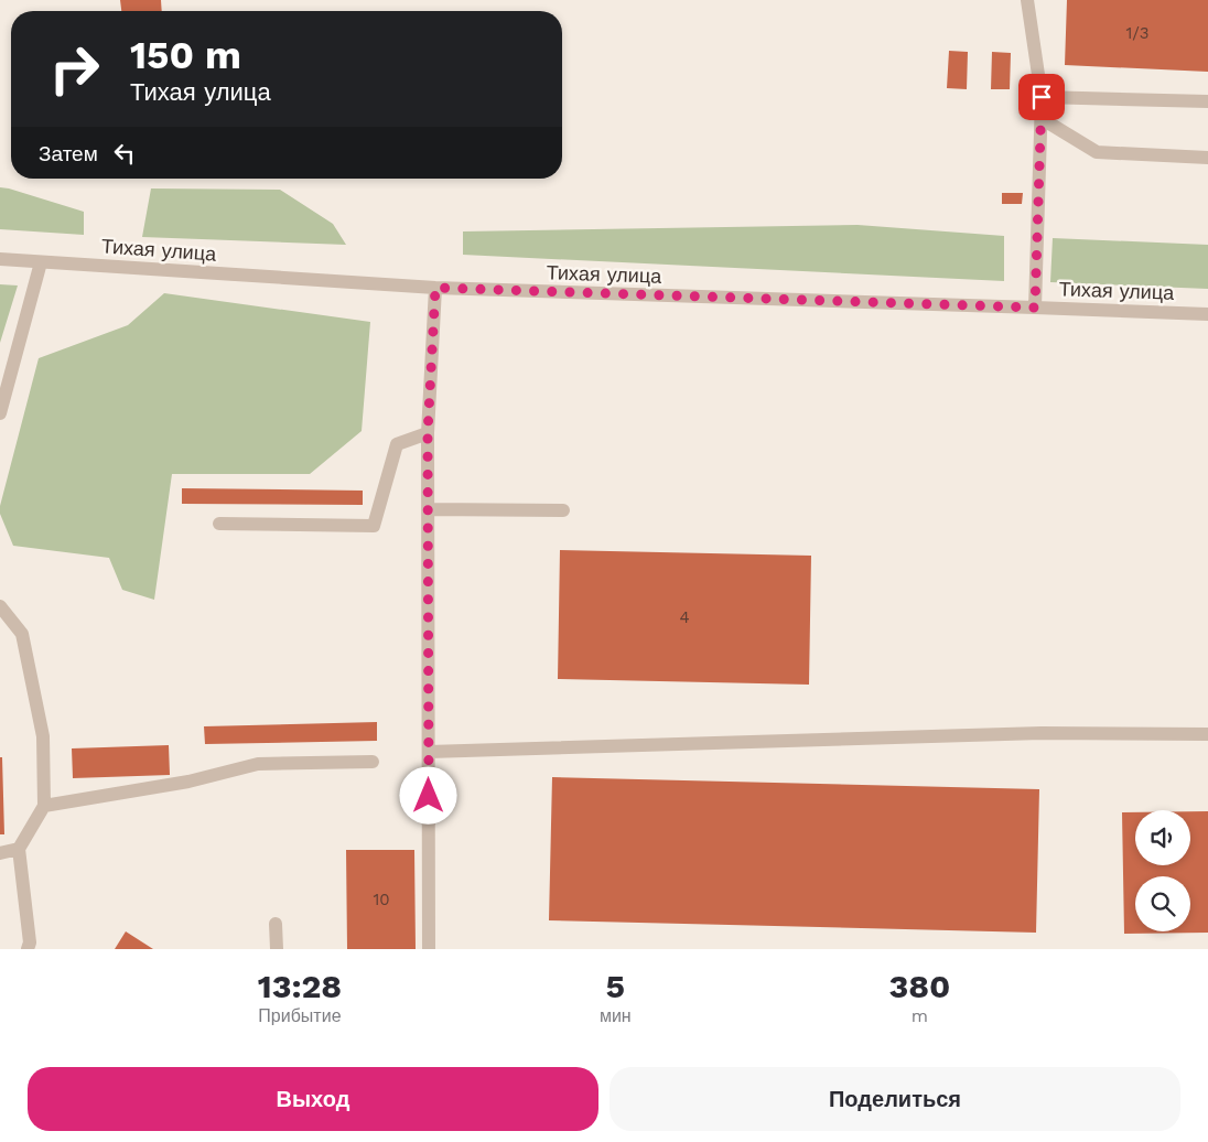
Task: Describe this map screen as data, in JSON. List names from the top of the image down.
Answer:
{
  "streets": {
    "street": ["Тихая улица"]
  },
  "house_numbers": ["1/3", "4", "10"],
  "page": {
    "turn": ["150 m", "Тихая улица"],
    "then": "Затем",
    "eta": [
      "13:28",
      "Прибытие",
      "5",
      "мин",
      "380",
      "m"
    ],
    "buttons": ["Выход", "Поделиться"]
  }
}
